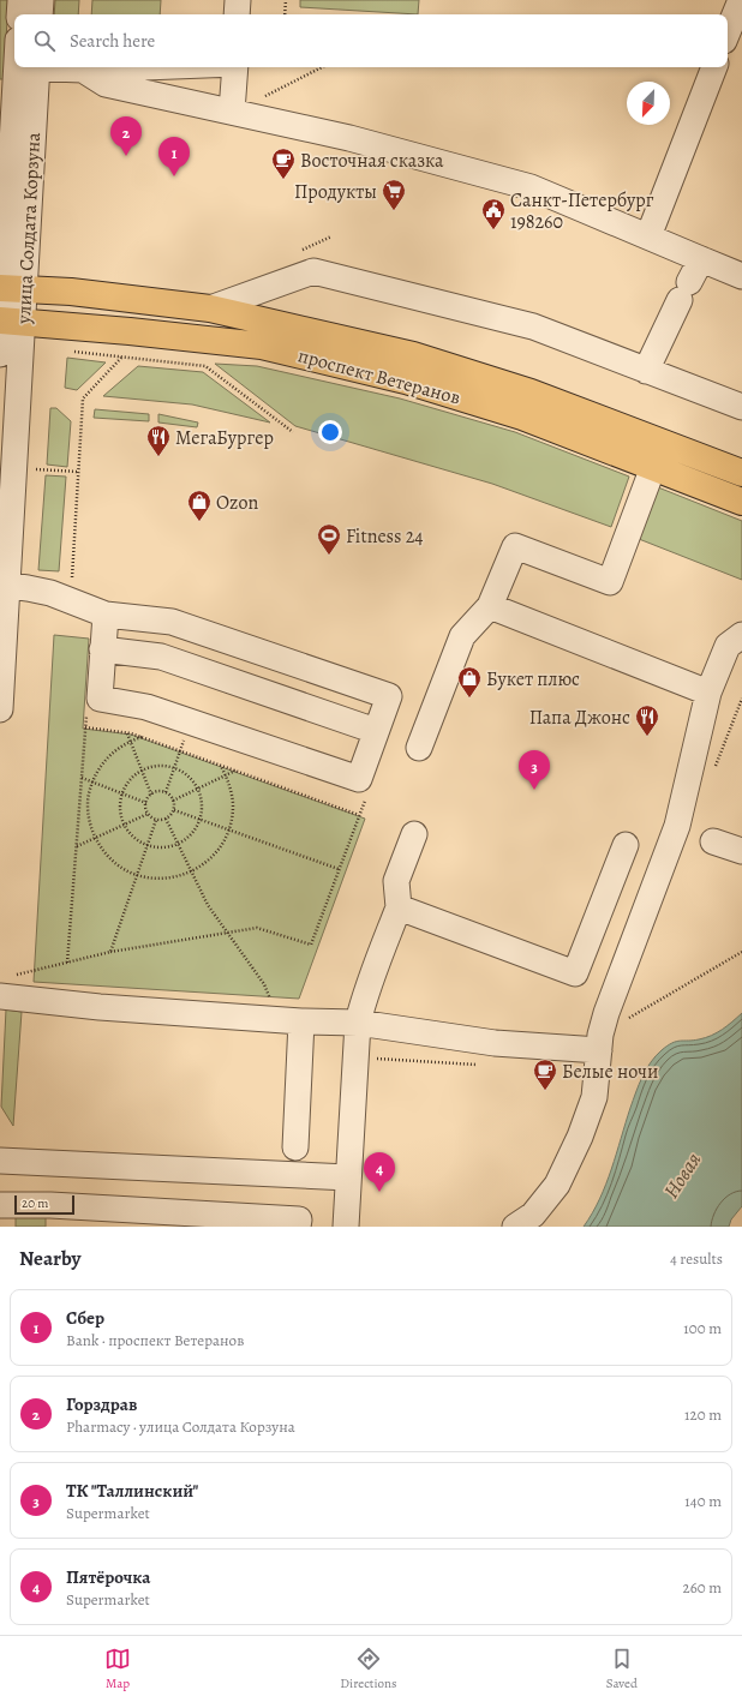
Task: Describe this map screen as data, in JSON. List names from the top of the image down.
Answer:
{
  "streets": {
    "main road": ["проспект Ветеранов"],
    "street": ["улица Солдата Корзуна"]
  },
  "crossings": [
    ["улица Солдата Корзуна", "проспект Ветеранов"]
  ],
  "water": ["Новая"],
  "places": {
    "cafe": ["Восточная сказка", "Белые ночи"],
    "supermarket": ["Продукты"],
    "public building": ["Санкт-Петербург 198260"],
    "restaurant": ["МегаБургер", "Папа Джонс"],
    "shop": ["Ozon", "Букет плюс"],
    "sports": ["Fitness 24"]
  },
  "scale_bar": "20 m",
  "north": "bottom left",
  "page": {
    "search": "Search here",
    "pins": [
      "2",
      "1",
      "3",
      "4"
    ],
    "scale": "20 m",
    "heading": ["Nearby", "4 results"],
    "list": [
      {
        "mark": "1",
        "name": "Сбер",
        "note": "Bank · проспект Ветеранов",
        "value": "100 m"
      },
      {
        "mark": "2",
        "name": "Горздрав",
        "note": "Pharmacy · улица Солдата Корзуна",
        "value": "120 m"
      },
      {
        "mark": "3",
        "name": "ТК \"Таллинский\"",
        "note": "Supermarket",
        "value": "140 m"
      },
      {
        "mark": "4",
        "name": "Пятёрочка",
        "note": "Supermarket",
        "value": "260 m"
      }
    ],
    "nav": ["Map", "Directions", "Saved"]
  }
}
